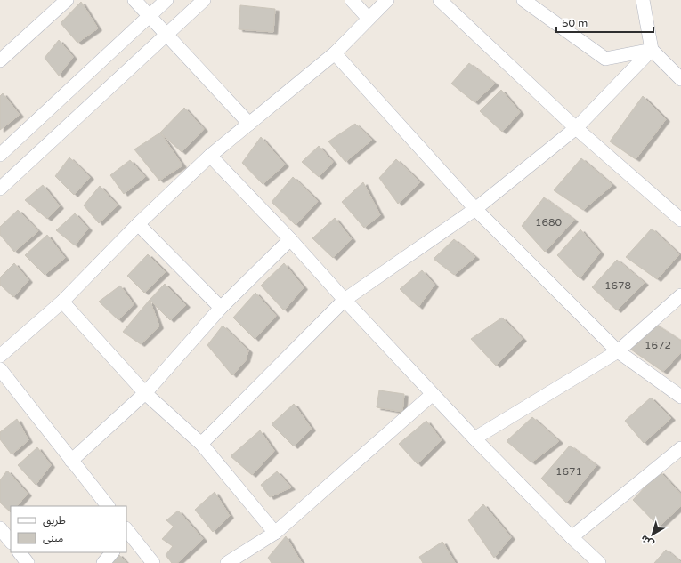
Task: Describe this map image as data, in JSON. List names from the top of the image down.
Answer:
{
  "house_numbers": [
    "1680",
    "1678",
    "1672",
    "1671"
  ],
  "legend": ["طريق", "مبنى"],
  "scale_bar": "50 m",
  "north": "bottom left"
}
